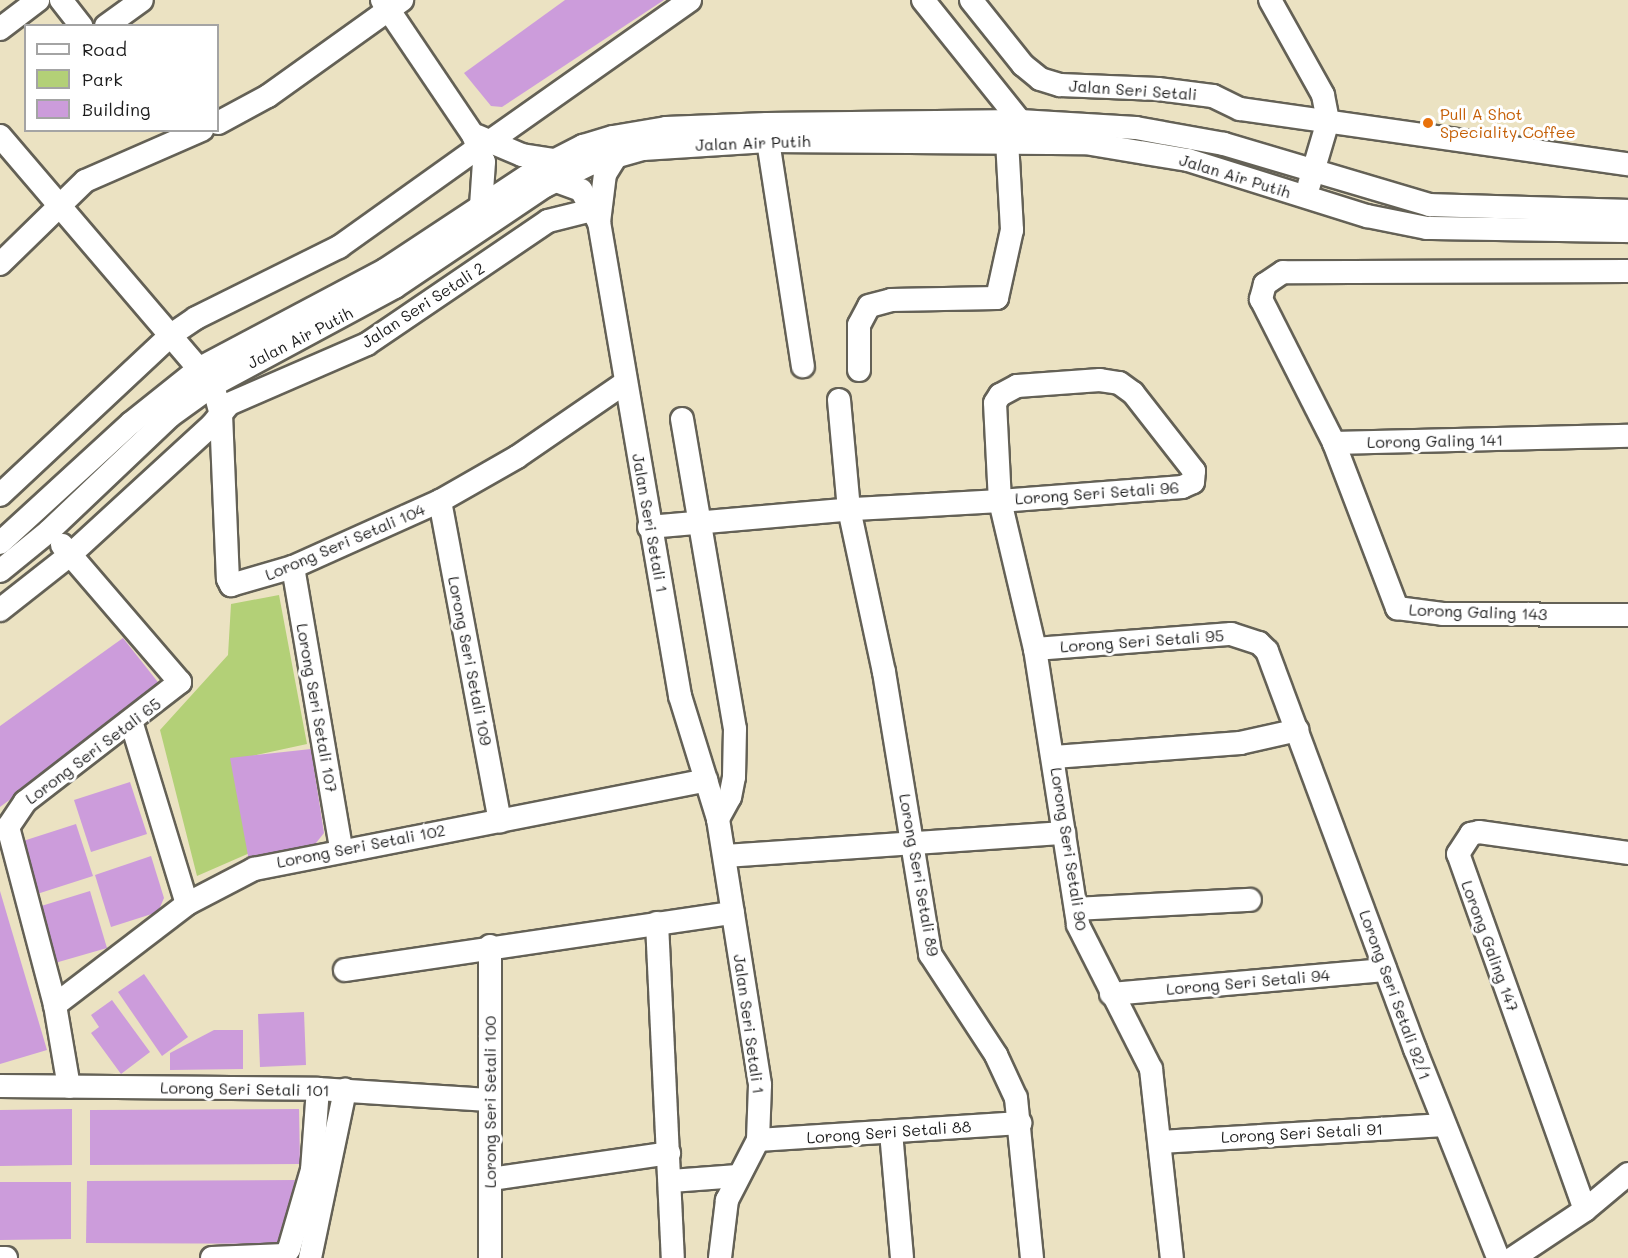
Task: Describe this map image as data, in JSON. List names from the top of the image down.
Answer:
{
  "streets": {
    "street": [
      "Jalan Seri Setali",
      "Jalan Air Putih",
      "Jalan Seri Setali 2",
      "Lorong Galing 141",
      "Lorong Seri Setali 96",
      "Jalan Seri Setali 1",
      "Lorong Seri Setali 104",
      "Lorong Galing 143",
      "Lorong Seri Setali 95",
      "Lorong Seri Setali 109",
      "Lorong Seri Setali 107",
      "Lorong Seri Setali 65",
      "Lorong Seri Setali 102",
      "Lorong Seri Setali 90",
      "Lorong Seri Setali 89",
      "Lorong Galing 147",
      "Lorong Seri Setali 94",
      "Lorong Seri Setali 92/1",
      "Lorong Seri Setali 101",
      "Lorong Seri Setali 100",
      "Lorong Seri Setali 88",
      "Lorong Seri Setali 91"
    ]
  },
  "crossings": [
    ["Jalan Air Putih", "Jalan Seri Setali 1"],
    ["Jalan Air Putih", "Lorong Seri Setali 104"],
    ["Jalan Air Putih", "Lorong Seri Setali 65"],
    ["Jalan Seri Setali 2", "Jalan Seri Setali 1"],
    ["Jalan Seri Setali 2", "Lorong Seri Setali 104"],
    ["Jalan Seri Setali 2", "Lorong Seri Setali 65"],
    ["Lorong Galing 141", "Lorong Galing 143"],
    ["Lorong Seri Setali 96", "Jalan Seri Setali 1"],
    ["Lorong Seri Setali 96", "Lorong Seri Setali 90"],
    ["Lorong Seri Setali 96", "Lorong Seri Setali 89"],
    ["Jalan Seri Setali 1", "Lorong Seri Setali 104"],
    ["Jalan Seri Setali 1", "Lorong Seri Setali 102"],
    ["Jalan Seri Setali 1", "Lorong Seri Setali 88"],
    ["Lorong Seri Setali 104", "Lorong Seri Setali 109"],
    ["Lorong Seri Setali 104", "Lorong Seri Setali 107"],
    ["Lorong Seri Setali 95", "Lorong Seri Setali 90"],
    ["Lorong Seri Setali 95", "Lorong Seri Setali 92/1"],
    ["Lorong Seri Setali 109", "Lorong Seri Setali 102"],
    ["Lorong Seri Setali 107", "Lorong Seri Setali 102"],
    ["Lorong Seri Setali 65", "Lorong Seri Setali 102"],
    ["Lorong Seri Setali 65", "Lorong Seri Setali 101"],
    ["Lorong Seri Setali 90", "Lorong Seri Setali 94"],
    ["Lorong Seri Setali 90", "Lorong Seri Setali 91"],
    ["Lorong Seri Setali 89", "Lorong Seri Setali 88"],
    ["Lorong Seri Setali 94", "Lorong Seri Setali 92/1"],
    ["Lorong Seri Setali 92/1", "Lorong Seri Setali 91"],
    ["Lorong Seri Setali 101", "Lorong Seri Setali 100"]
  ],
  "places": ["Pull A Shot Speciality Coffee"],
  "legend": ["Road", "Park", "Building"]
}
